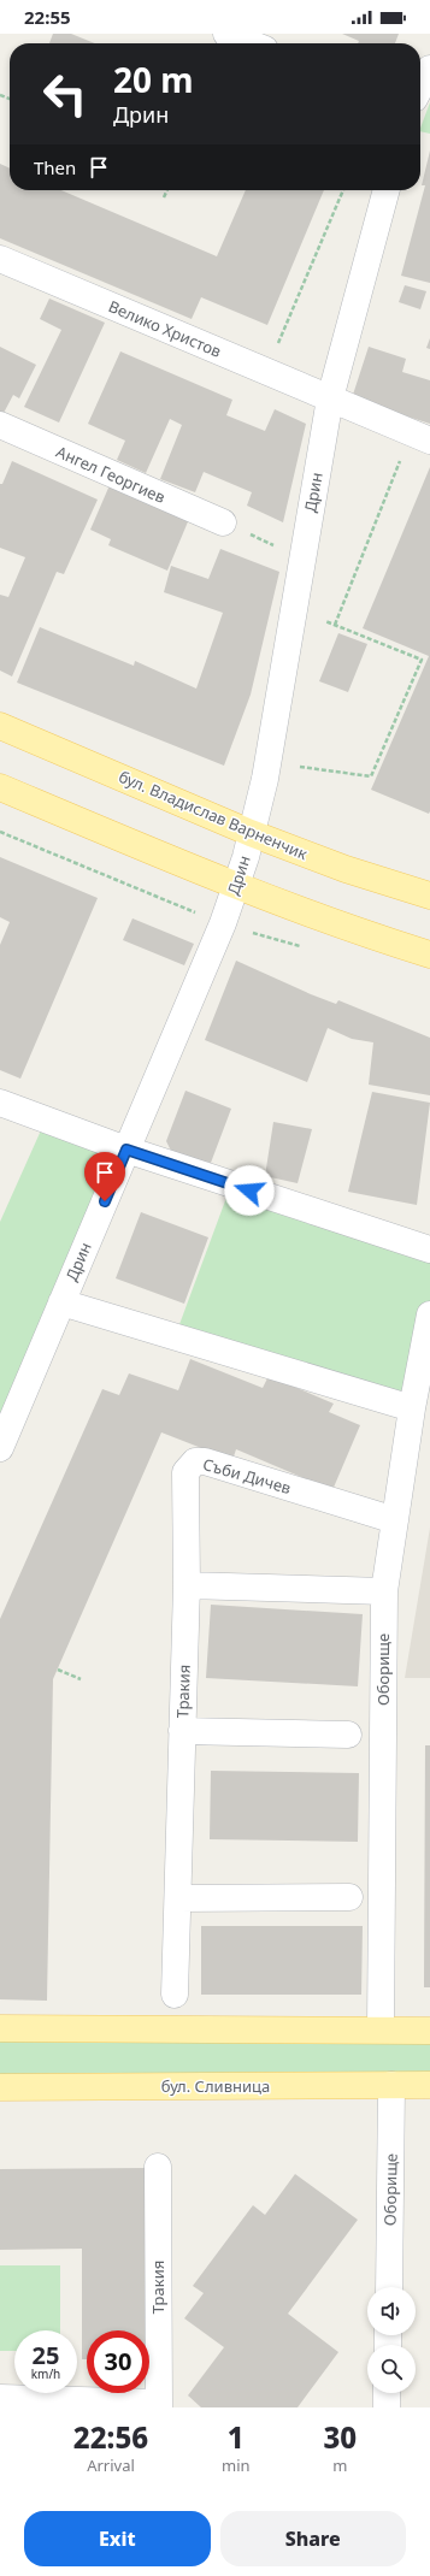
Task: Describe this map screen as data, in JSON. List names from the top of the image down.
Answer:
{
  "streets": {
    "main road": ["бул. Владислав Варненчик", "бул. Сливница"],
    "street": [
      "Велико Христов",
      "Ангел Георгиев",
      "Дрин",
      "Съби Дичев",
      "Оборище",
      "Тракия"
    ]
  },
  "crossings": [
    ["Велико Христов", "Дрин"],
    ["Дрин", "бул. Владислав Варненчик"],
    ["Съби Дичев", "Оборище"],
    ["Съби Дичев", "Тракия"],
    ["Оборище", "бул. Сливница"]
  ],
  "page": {
    "status": "22:55",
    "turn": ["20 m", "Дрин"],
    "then": "Then",
    "speed": "25 km/h",
    "limit": "30",
    "eta": [
      "22:56",
      "Arrival",
      "1",
      "min",
      "30",
      "m"
    ],
    "buttons": ["Exit", "Share"]
  }
}
